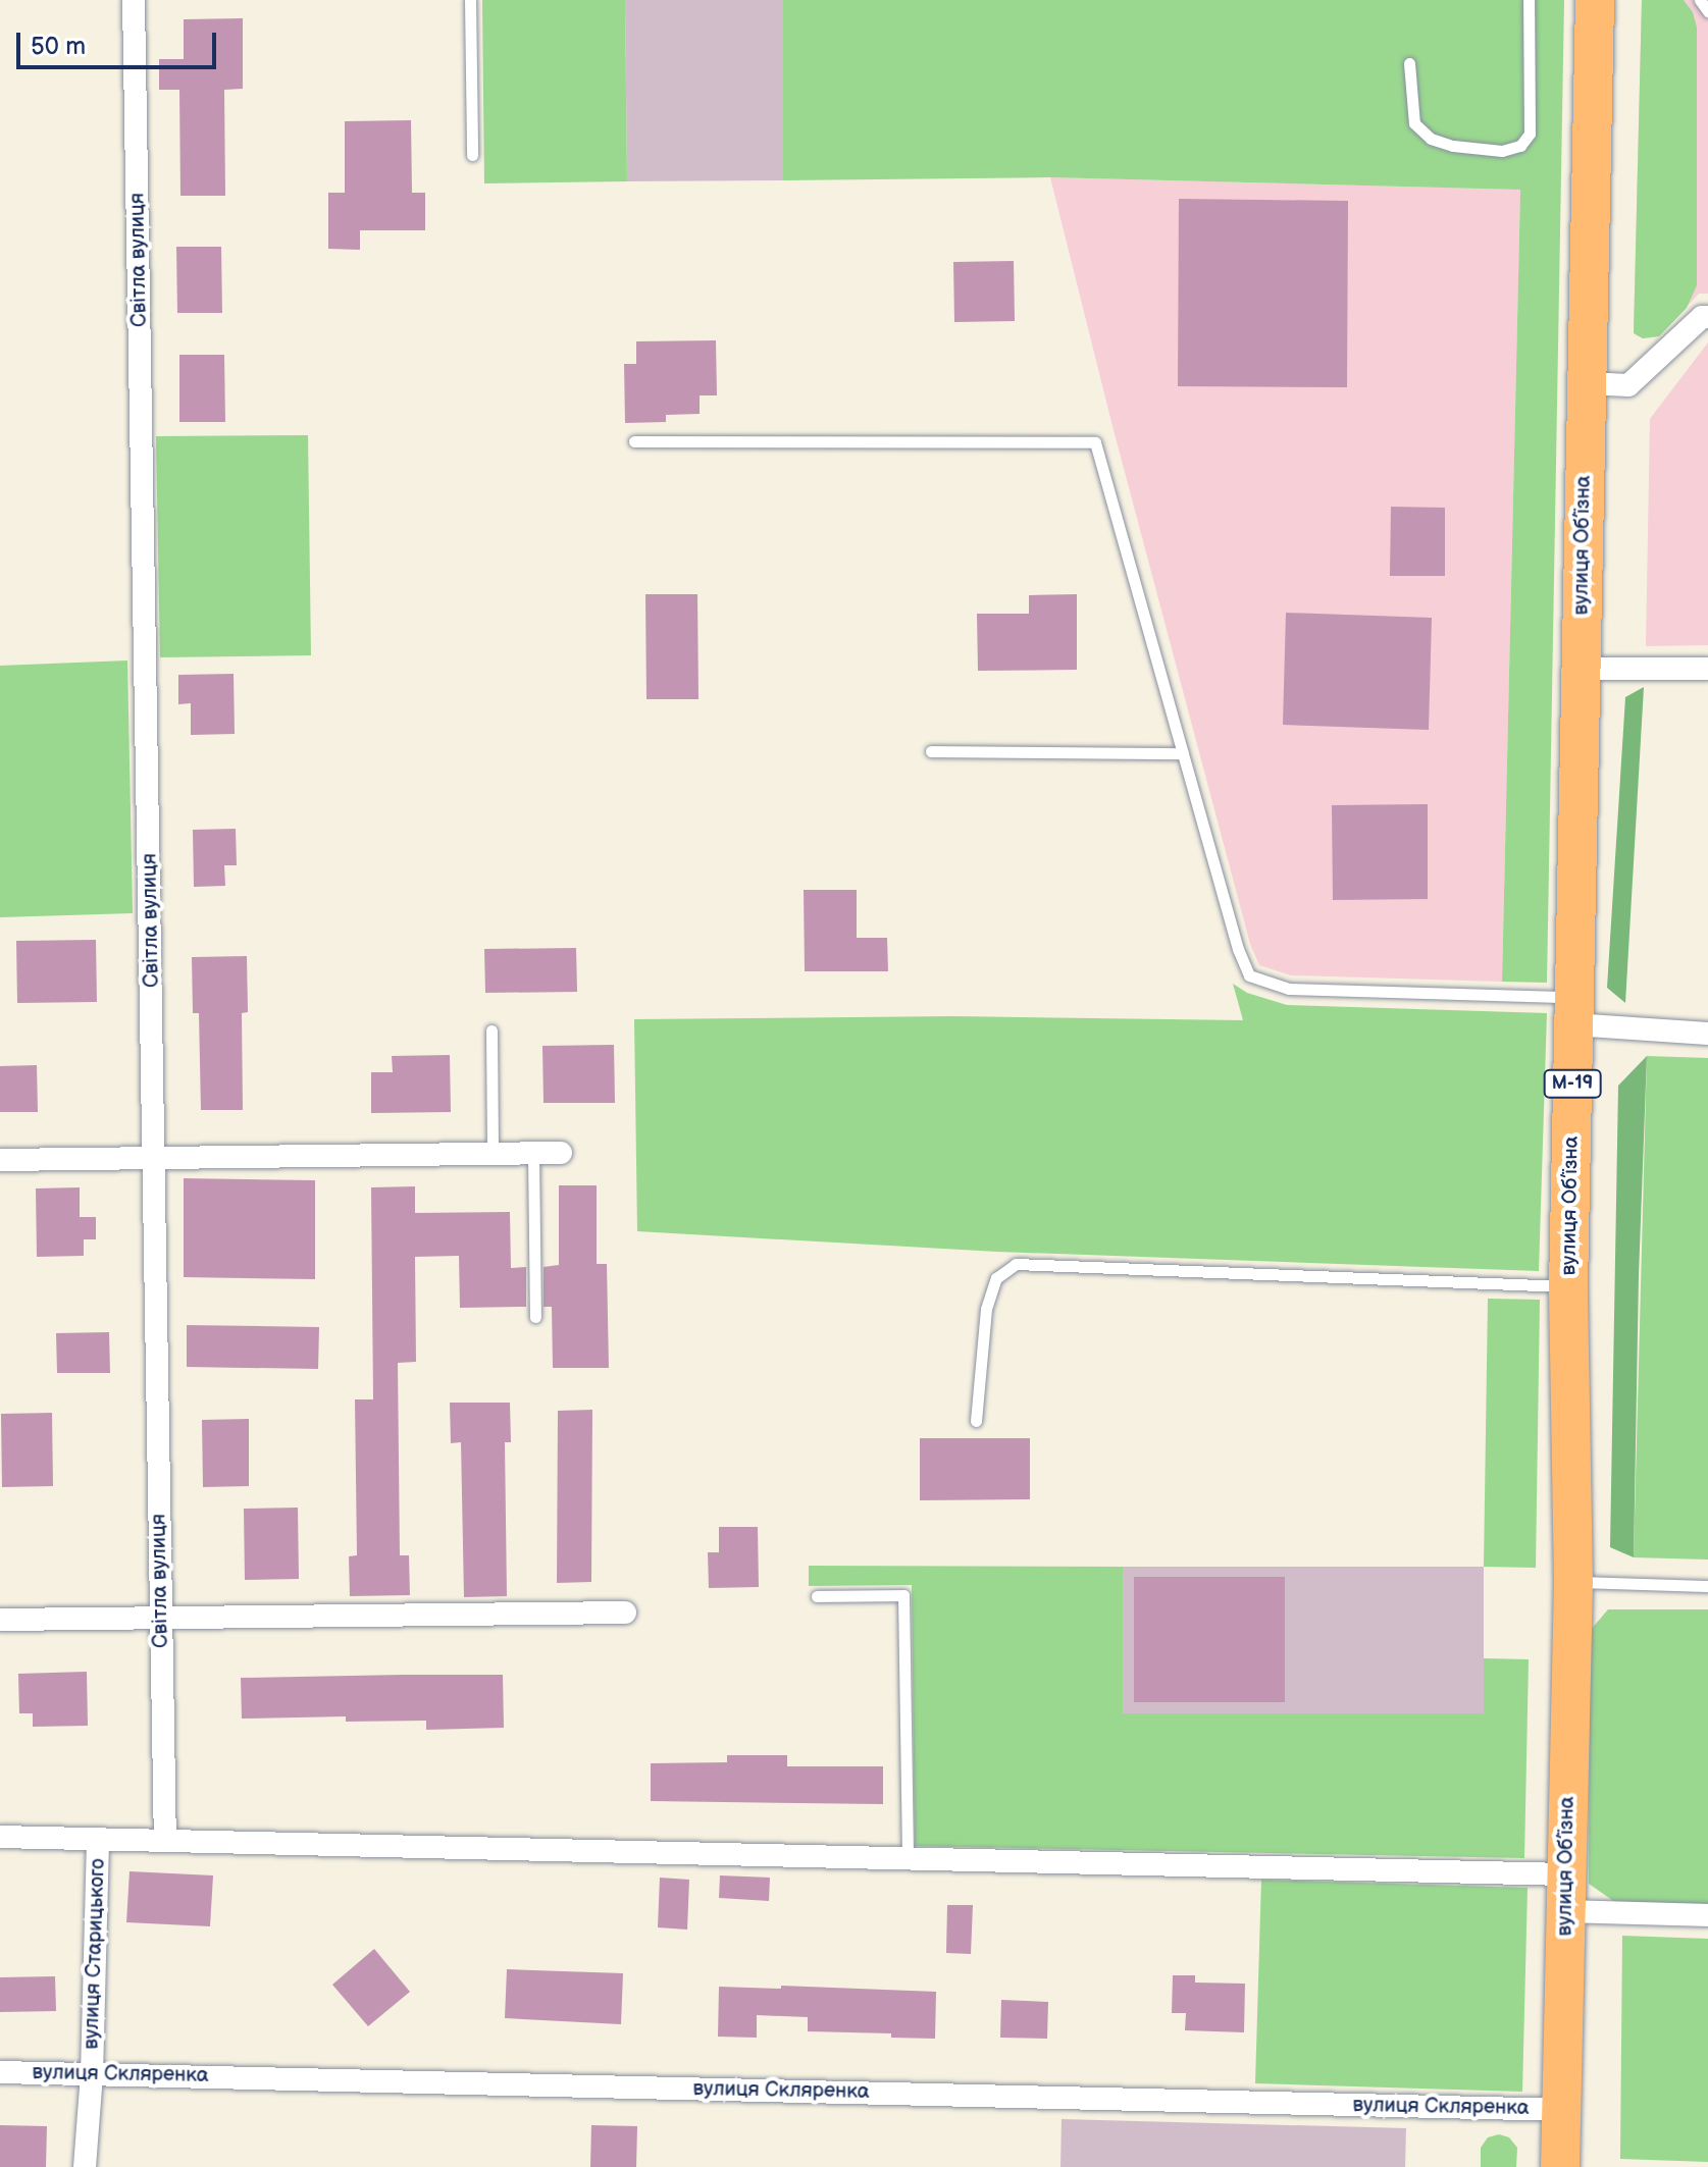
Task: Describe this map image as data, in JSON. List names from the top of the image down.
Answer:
{
  "streets": {
    "highway": ["вулиця Об’їзна", "М-19"],
    "street": ["Світла вулиця", "вулиця Старицького", "вулиця Скляренка"]
  },
  "crossings": [
    ["вулиця Об’їзна", "вулиця Скляренка"],
    ["вулиця Старицького", "вулиця Скляренка"]
  ],
  "scale_bar": "50 m"
}
